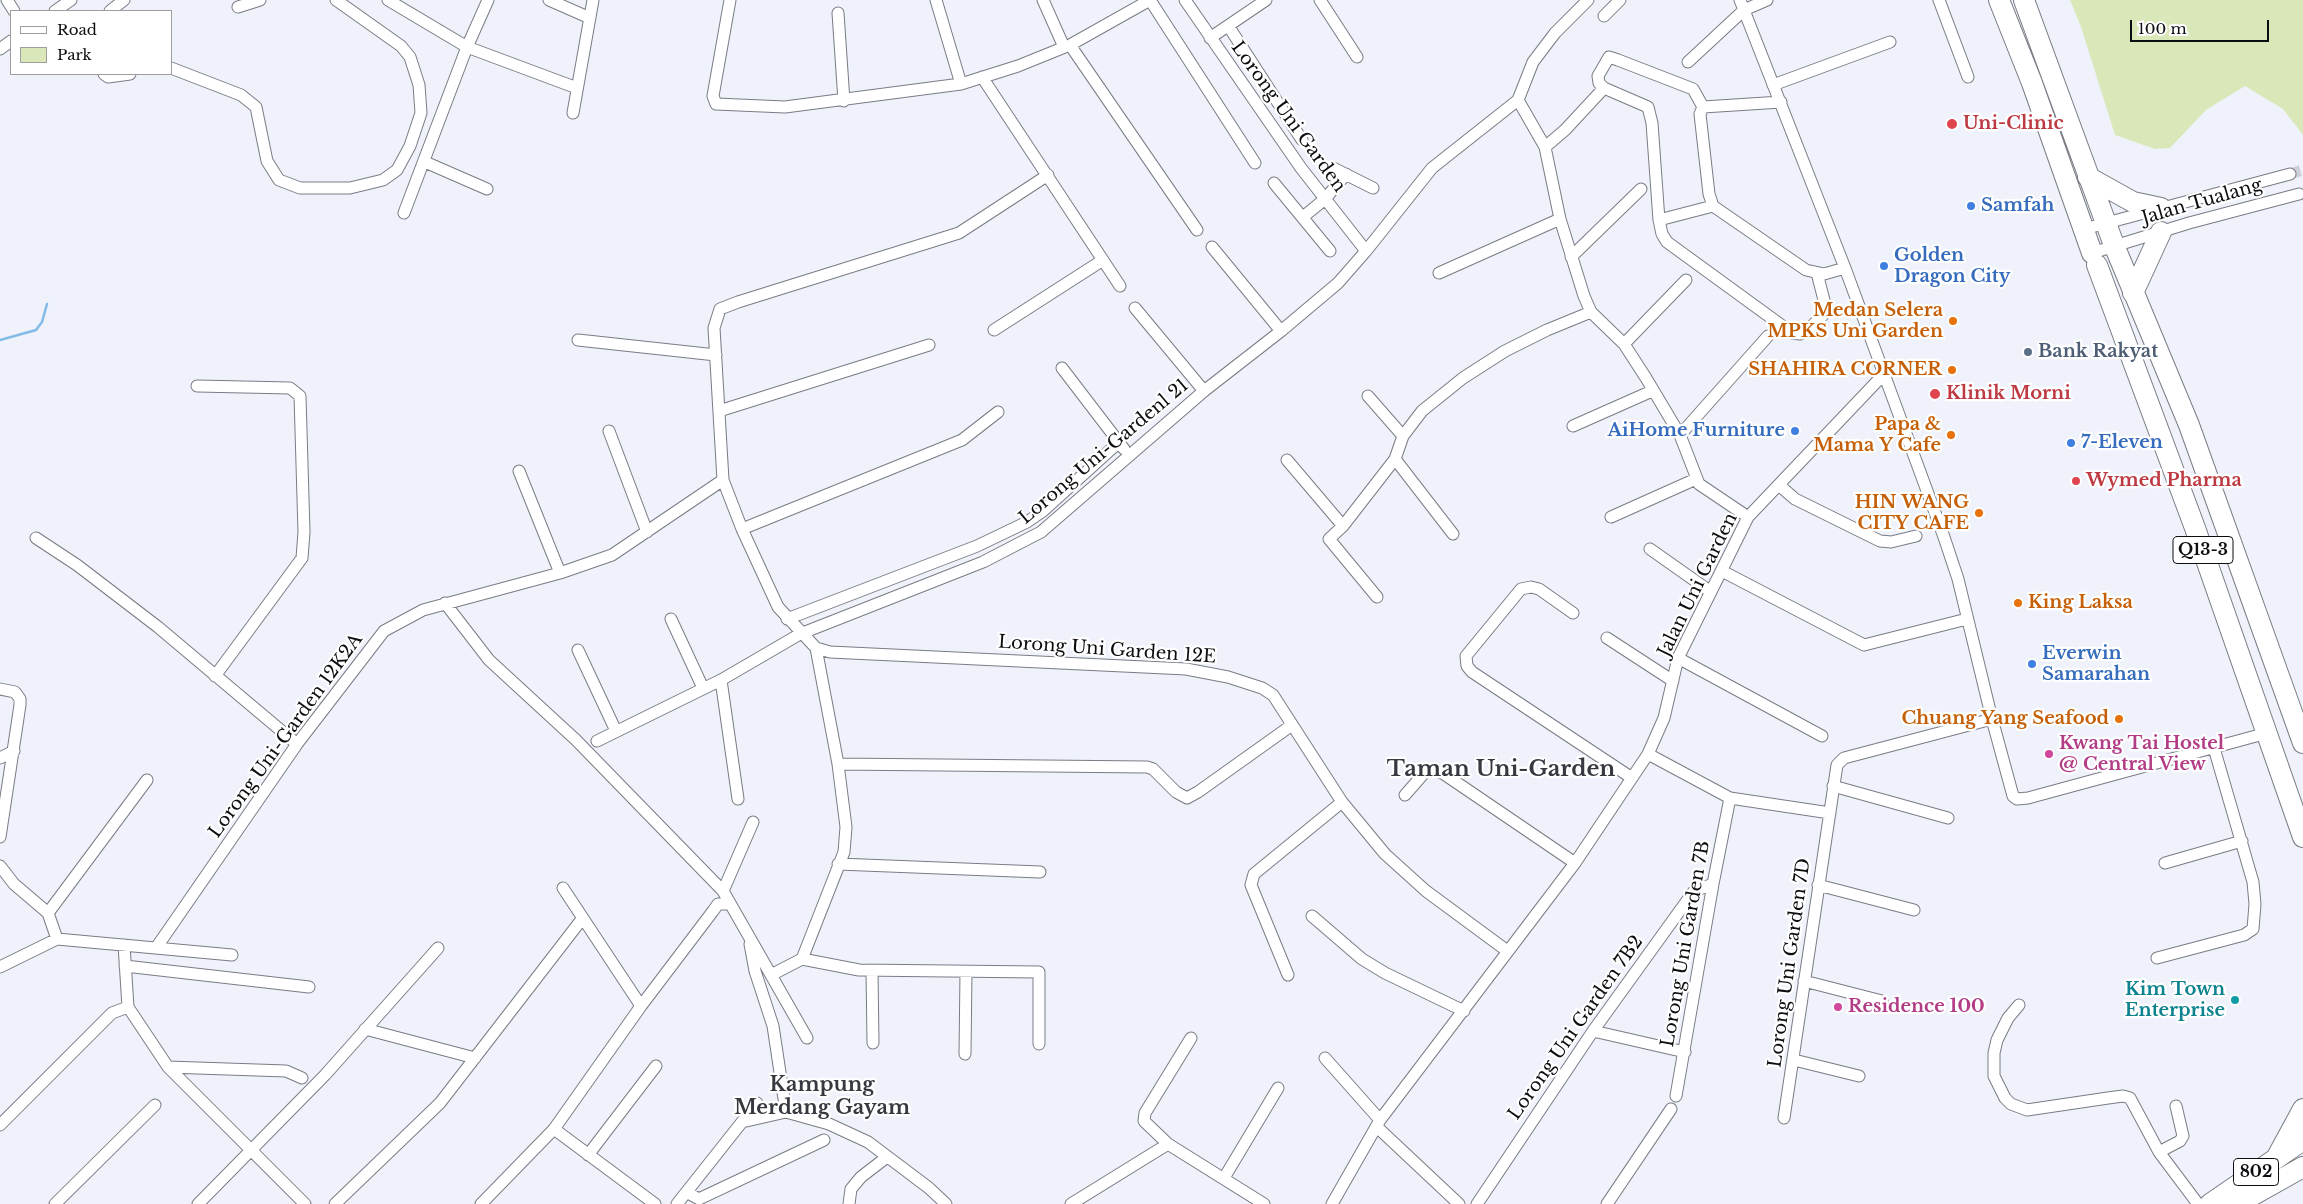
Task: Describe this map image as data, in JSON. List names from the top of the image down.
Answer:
{
  "streets": {
    "highway": ["Q13-3", "802"],
    "street": [
      "Lorong Uni Garden",
      "Jalan Tualang",
      "Lorong Uni-Gardenl 21",
      "Jalan Uni Garden",
      "Lorong Uni Garden 12E",
      "Lorong Uni-Garden 12K2A",
      "Lorong Uni Garden 7B",
      "Lorong Uni Garden 7D",
      "Lorong Uni Garden 7B2"
    ]
  },
  "crossings": [
    ["Lorong Uni Garden", "Lorong Uni-Gardenl 21"],
    ["Jalan Tualang", "Q13-3"],
    ["Lorong Uni Garden 7B", "Lorong Uni Garden 7B2"]
  ],
  "districts": ["Taman Uni-Garden", "Kampung Merdang Gayam"],
  "places": [
    "Uni-Clinic",
    "Samfah",
    "Golden Dragon City",
    "Medan Selera MPKS Uni Garden",
    "Bank Rakyat",
    "SHAHIRA CORNER",
    "Klinik Morni",
    "AiHome Furniture",
    "Papa & Mama Y Cafe",
    "7-Eleven",
    "Wymed Pharma",
    "HIN WANG CITY CAFE",
    "King Laksa",
    "Everwin Samarahan",
    "Chuang Yang Seafood",
    "Kwang Tai Hostel @ Central View",
    "Kim Town Enterprise",
    "Residence 100"
  ],
  "legend": ["Road", "Park"],
  "scale_bar": "100 m"
}
